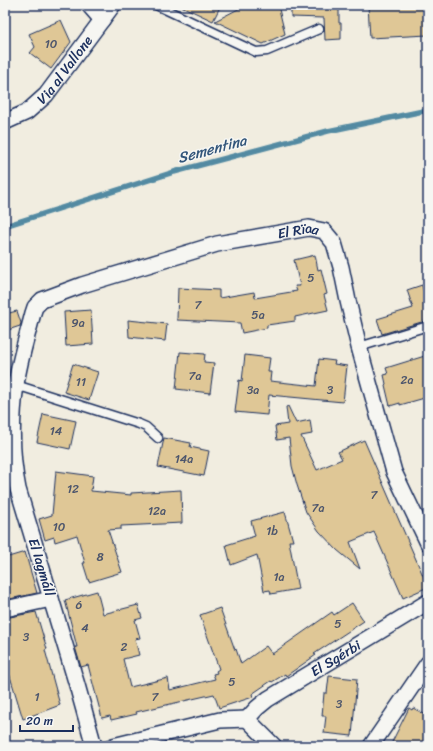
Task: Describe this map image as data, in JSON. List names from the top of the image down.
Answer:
{
  "streets": {
    "street": [
      "Via al Vallone",
      "El Rïaa",
      "El Iagmáll",
      "El Sgérbi"
    ]
  },
  "crossings": [
    ["El Rïaa", "El Iagmáll"]
  ],
  "water": ["Sementina"],
  "house_numbers": [
    "10",
    "5",
    "7",
    "5a",
    "9a",
    "7a",
    "2a",
    "11",
    "3a",
    "3",
    "14",
    "14a",
    "12",
    "7",
    "7a",
    "12a",
    "10",
    "1b",
    "8",
    "1a",
    "6",
    "5",
    "4",
    "3",
    "2",
    "5",
    "1",
    "7",
    "3"
  ],
  "scale_bar": "20 m"
}
